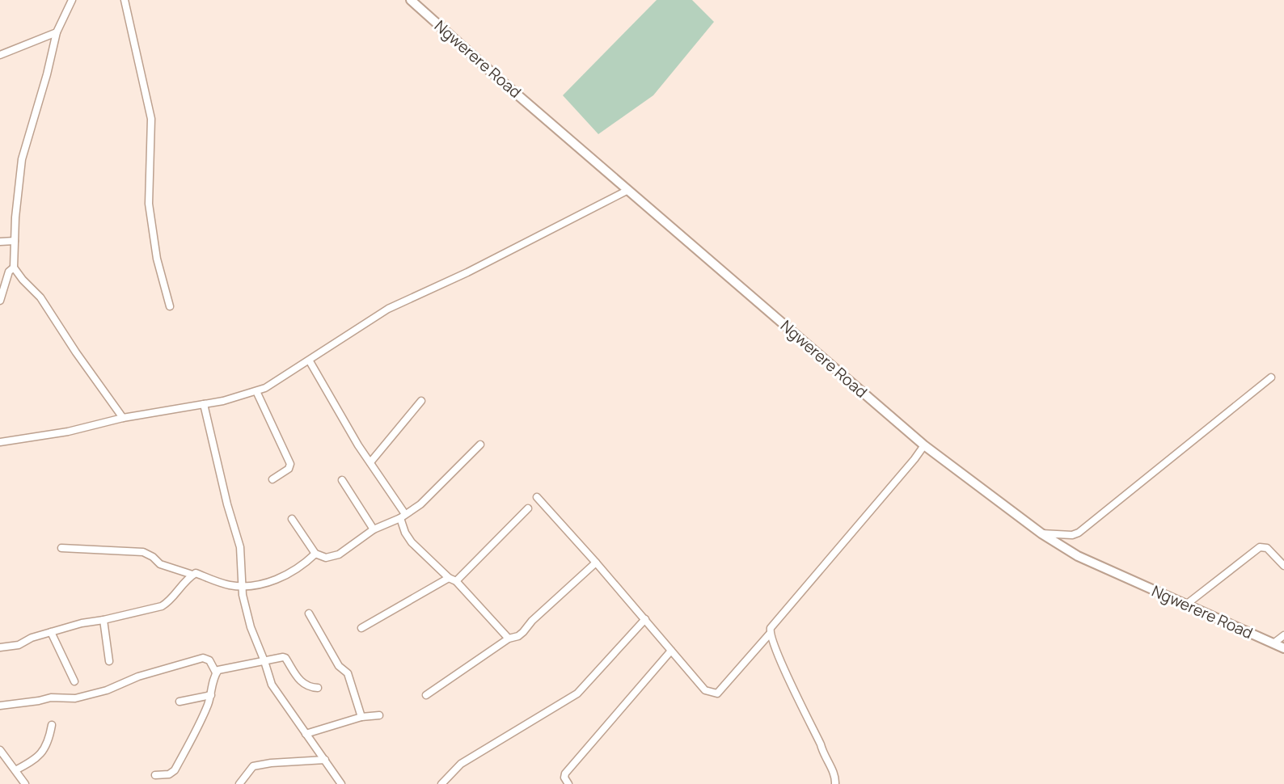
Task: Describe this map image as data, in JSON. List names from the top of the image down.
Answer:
{
  "streets": {
    "main road": ["Ngwerere Road"]
  }
}
